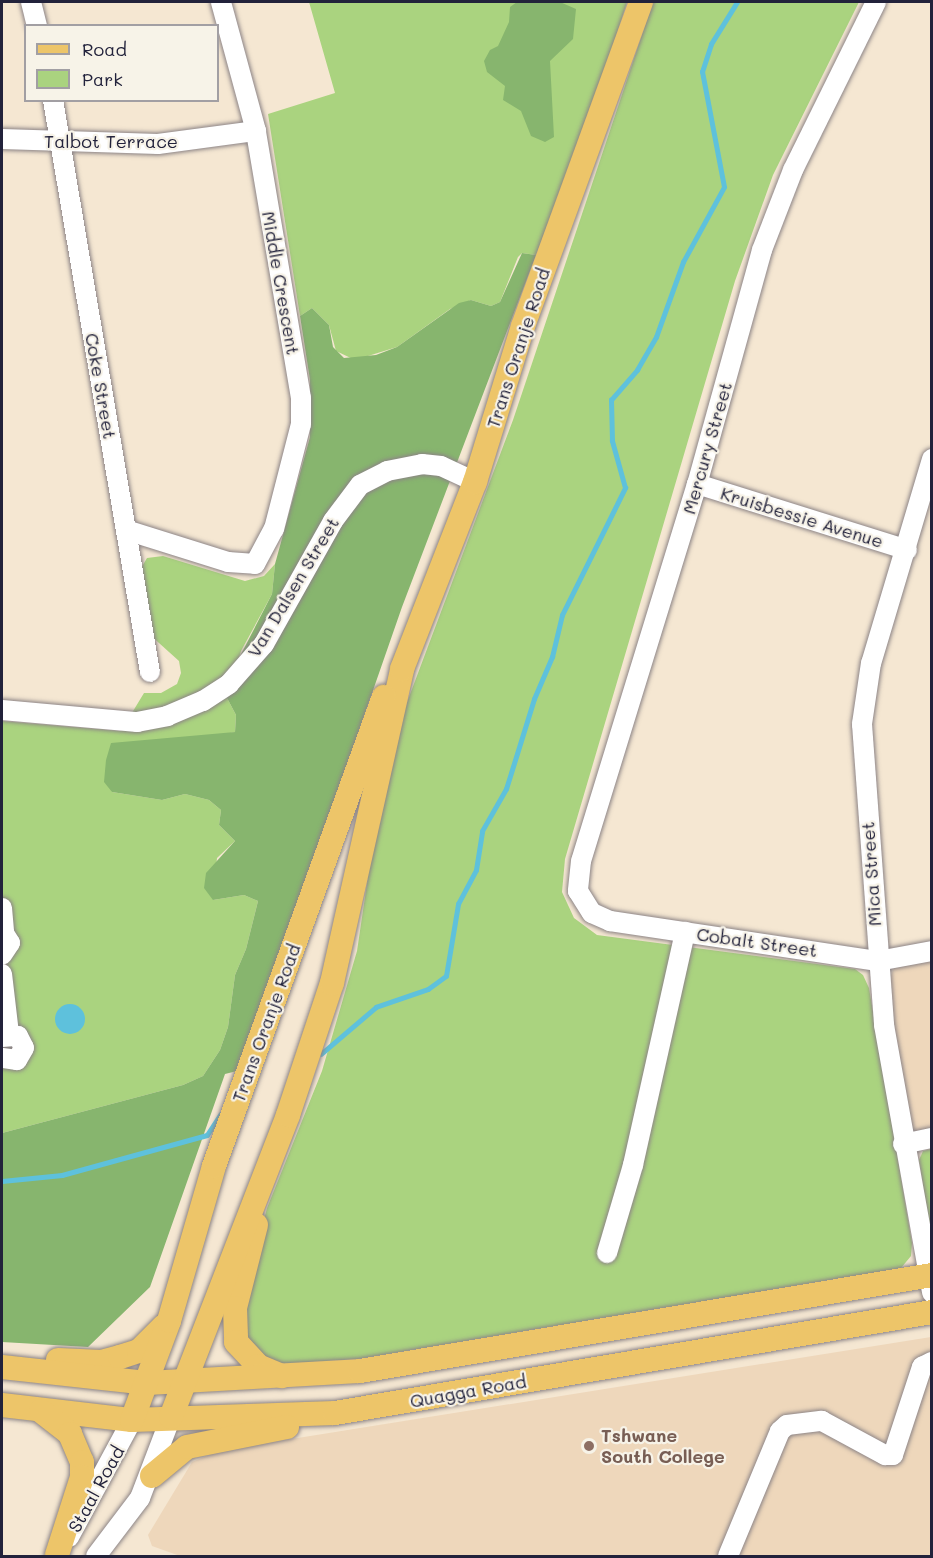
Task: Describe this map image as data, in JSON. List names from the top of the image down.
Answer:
{
  "streets": {
    "main road": ["Trans Oranje Road", "Quagga Road"],
    "street": [
      "Talbot Terrace",
      "Middle Crescent",
      "Coke Street",
      "Mercury Street",
      "Kruisbessie Avenue",
      "Van Dalsen Street",
      "Mica Street",
      "Cobalt Street",
      "Staal Road"
    ]
  },
  "crossings": [
    ["Talbot Terrace", "Middle Crescent"],
    ["Talbot Terrace", "Coke Street"],
    ["Middle Crescent", "Coke Street"],
    ["Trans Oranje Road", "Van Dalsen Street"],
    ["Trans Oranje Road", "Quagga Road"],
    ["Trans Oranje Road", "Staal Road"],
    ["Mercury Street", "Kruisbessie Avenue"],
    ["Mercury Street", "Cobalt Street"],
    ["Kruisbessie Avenue", "Mica Street"],
    ["Mica Street", "Cobalt Street"],
    ["Mica Street", "Quagga Road"],
    ["Quagga Road", "Staal Road"]
  ],
  "places": ["Tshwane South College"],
  "legend": ["Road", "Park"]
}
